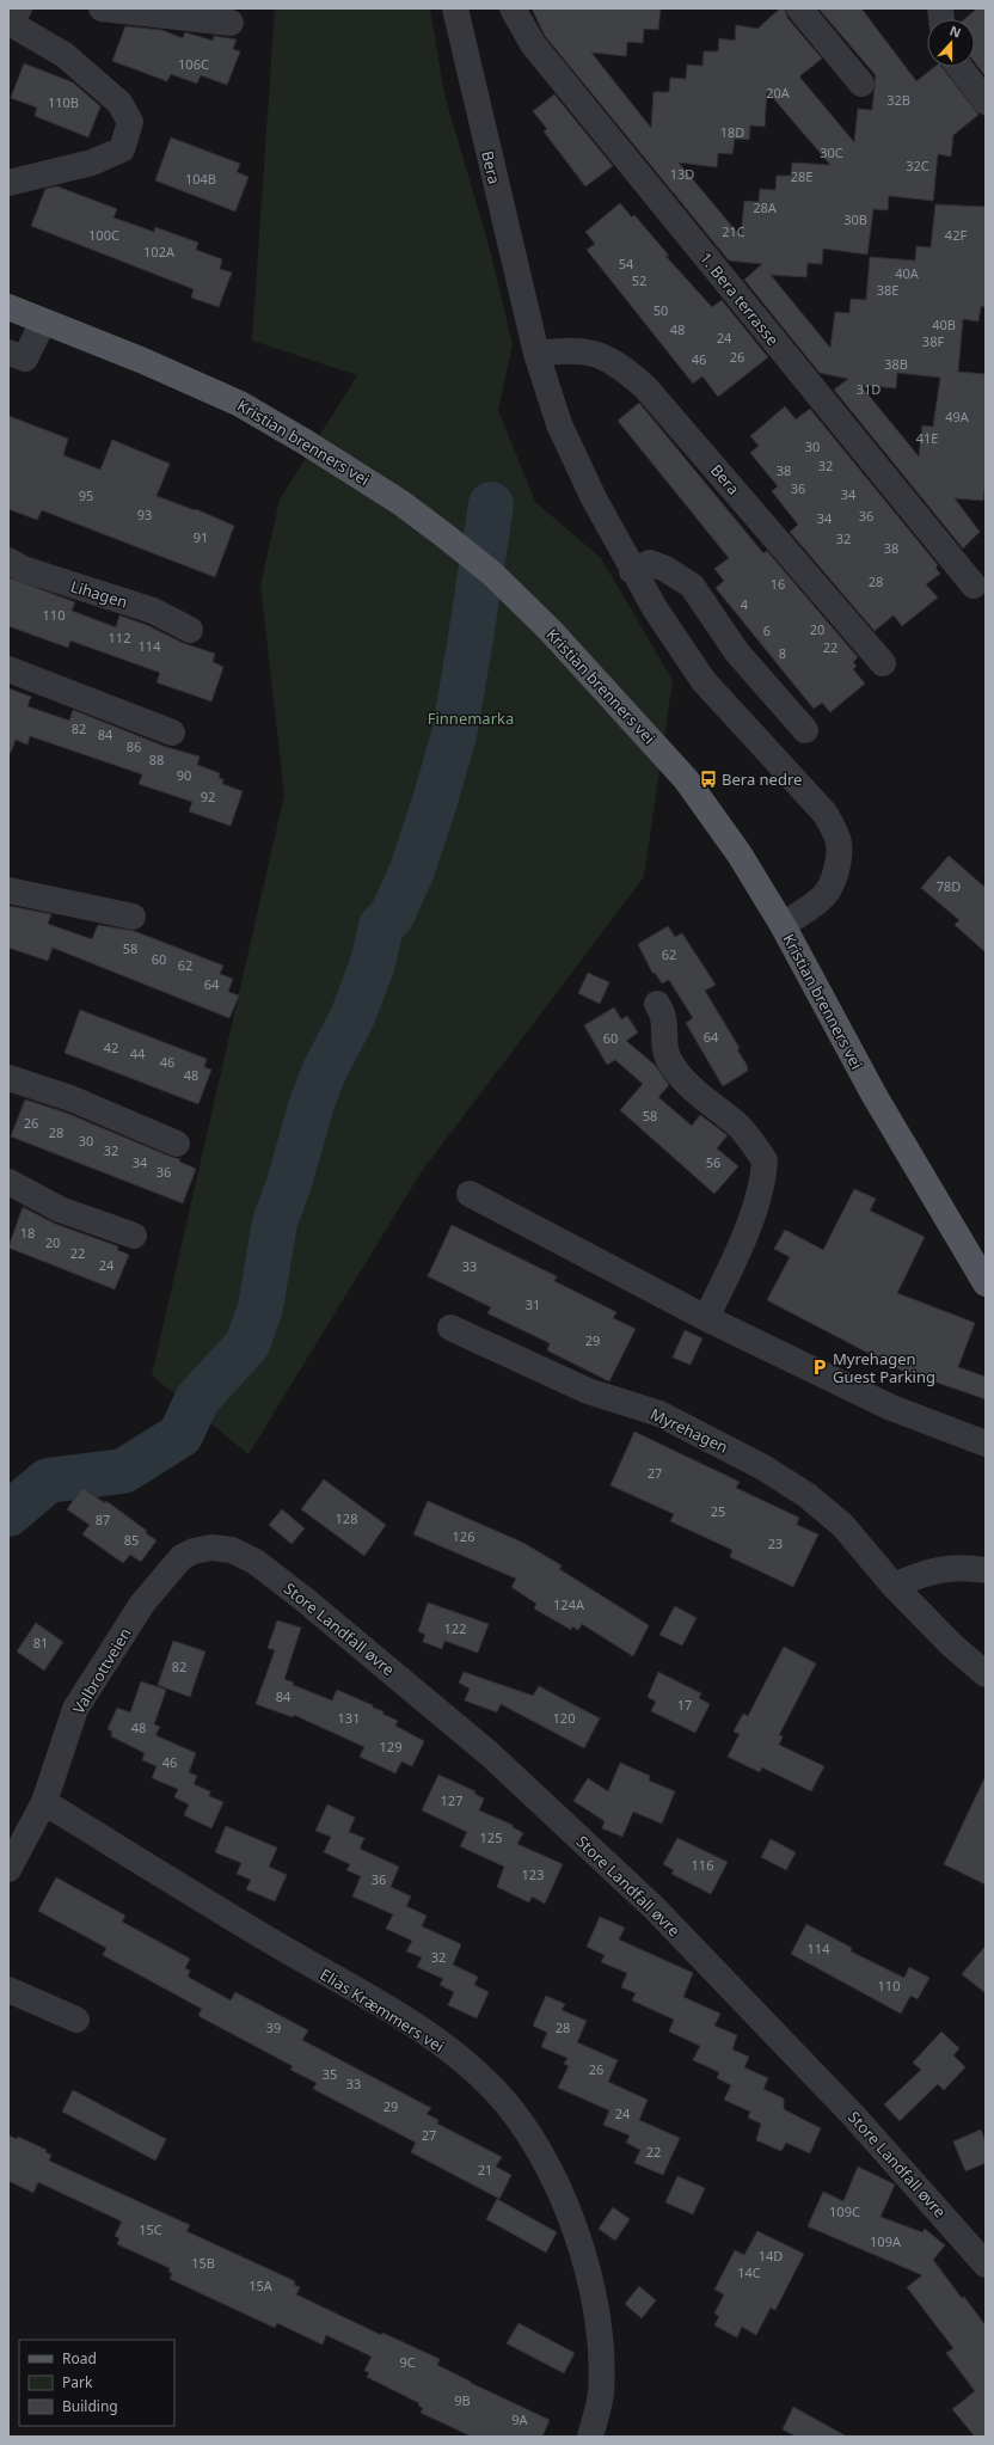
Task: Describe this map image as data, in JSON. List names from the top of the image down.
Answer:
{
  "streets": {
    "main road": ["Kristian brenners vei"],
    "street": [
      "Bera",
      "1. Bera terrasse",
      "Lihagen",
      "Myrehagen",
      "Store Landfall øvre",
      "Valbrottveien",
      "Elias Kræmmers vei"
    ]
  },
  "crossings": [
    ["Bera", "Kristian brenners vei"],
    ["Store Landfall øvre", "Valbrottveien"],
    ["Valbrottveien", "Elias Kræmmers vei"]
  ],
  "parks": ["Finnemarka"],
  "places": {
    "bus stop": ["Bera nedre"],
    "parking": ["Myrehagen Guest Parking"]
  },
  "house_numbers": [
    "106C",
    "20A",
    "32B",
    "110B",
    "18D",
    "30C",
    "32C",
    "13D",
    "28E",
    "104B",
    "28A",
    "30B",
    "21C",
    "100C",
    "42F",
    "102A",
    "54",
    "40A",
    "52",
    "38E",
    "50",
    "40B",
    "48",
    "24",
    "38F",
    "26",
    "46",
    "38B",
    "31D",
    "49A",
    "41E",
    "30",
    "32",
    "38",
    "36",
    "34",
    "95",
    "93",
    "36",
    "34",
    "91",
    "32",
    "38",
    "28",
    "16",
    "4",
    "110",
    "20",
    "6",
    "112",
    "114",
    "22",
    "8",
    "82",
    "84",
    "86",
    "88",
    "90",
    "92",
    "78D",
    "58",
    "62",
    "60",
    "62",
    "64",
    "64",
    "60",
    "42",
    "44",
    "46",
    "48",
    "58",
    "26",
    "28",
    "30",
    "32",
    "34",
    "56",
    "36",
    "18",
    "20",
    "22",
    "24",
    "33",
    "31",
    "29",
    "27",
    "25",
    "128",
    "87",
    "126",
    "85",
    "23",
    "124A",
    "122",
    "81",
    "82",
    "84",
    "17",
    "131",
    "120",
    "48",
    "129",
    "46",
    "127",
    "125",
    "116",
    "123",
    "36",
    "114",
    "32",
    "110",
    "39",
    "28",
    "26",
    "35",
    "33",
    "29",
    "24",
    "27",
    "22",
    "21",
    "109C",
    "15C",
    "109A",
    "14D",
    "15B",
    "14C",
    "15A",
    "9C",
    "9B",
    "9A"
  ],
  "legend": ["Road", "Park", "Building"],
  "north": "top"
}
